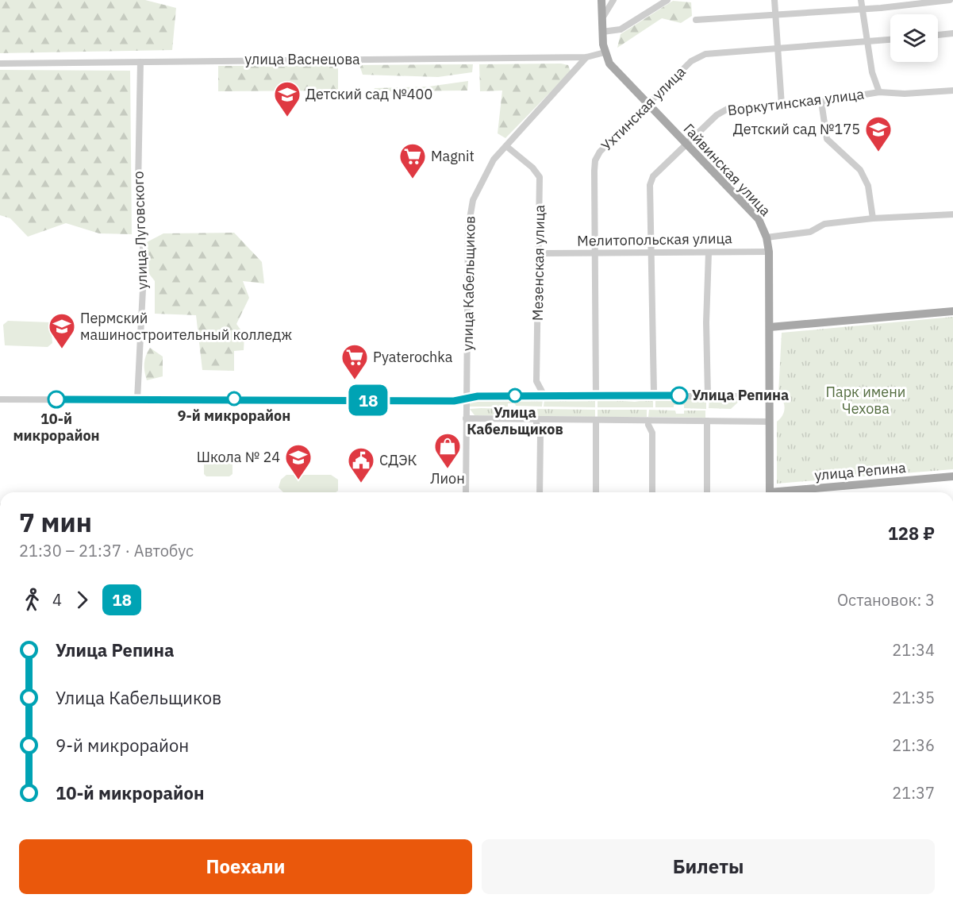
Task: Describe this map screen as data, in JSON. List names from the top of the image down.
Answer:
{
  "streets": {
    "main road": ["Гайвинская улица", "улица Репина"],
    "street": [
      "улица Васнецова",
      "Воркутинская улица",
      "Ухтинская улица",
      "улица Луговского",
      "Мелитопольская улица",
      "Мезенская улица",
      "улица Кабельщиков"
    ]
  },
  "crossings": [
    ["улица Васнецова", "Гайвинская улица"],
    ["улица Васнецова", "улица Луговского"],
    ["улица Васнецова", "улица Кабельщиков"],
    ["Воркутинская улица", "Гайвинская улица"],
    ["Воркутинская улица", "Мелитопольская улица"],
    ["Ухтинская улица", "Гайвинская улица"],
    ["Ухтинская улица", "Мелитопольская улица"],
    ["Гайвинская улица", "Мелитопольская улица"],
    ["Мелитопольская улица", "Мезенская улица"],
    ["Мезенская улица", "улица Кабельщиков"]
  ],
  "parks": ["Парк имени Чехова"],
  "places": {
    "school or university": [
      "Детский сад №400",
      "Детский сад №175",
      "Пермский машиностроительный колледж",
      "Школа № 24"
    ],
    "supermarket": ["Magnit", "Pyaterochka"],
    "other": [
      "Улица Кабельщиков",
      "Улица Репина",
      "9-й микрорайон",
      "10-й микрорайон"
    ],
    "shop": ["Лион"],
    "public building": ["СДЭК"]
  },
  "lines": ["bus line 18"],
  "page": {
    "on_map": "18",
    "heading": ["7 мин", "21:30 – 21:37 · Автобус", "128 ₽"],
    "legs": ["4", "18", "Остановок: 3"],
    "list": [
      {
        "name": "Улица Репина",
        "value": "21:34"
      },
      {
        "name": "Улица Кабельщиков",
        "value": "21:35"
      },
      {
        "name": "9-й микрорайон",
        "value": "21:36"
      },
      {
        "name": "10-й микрорайон",
        "value": "21:37"
      }
    ],
    "buttons": ["Поехали", "Билеты"]
  }
}
